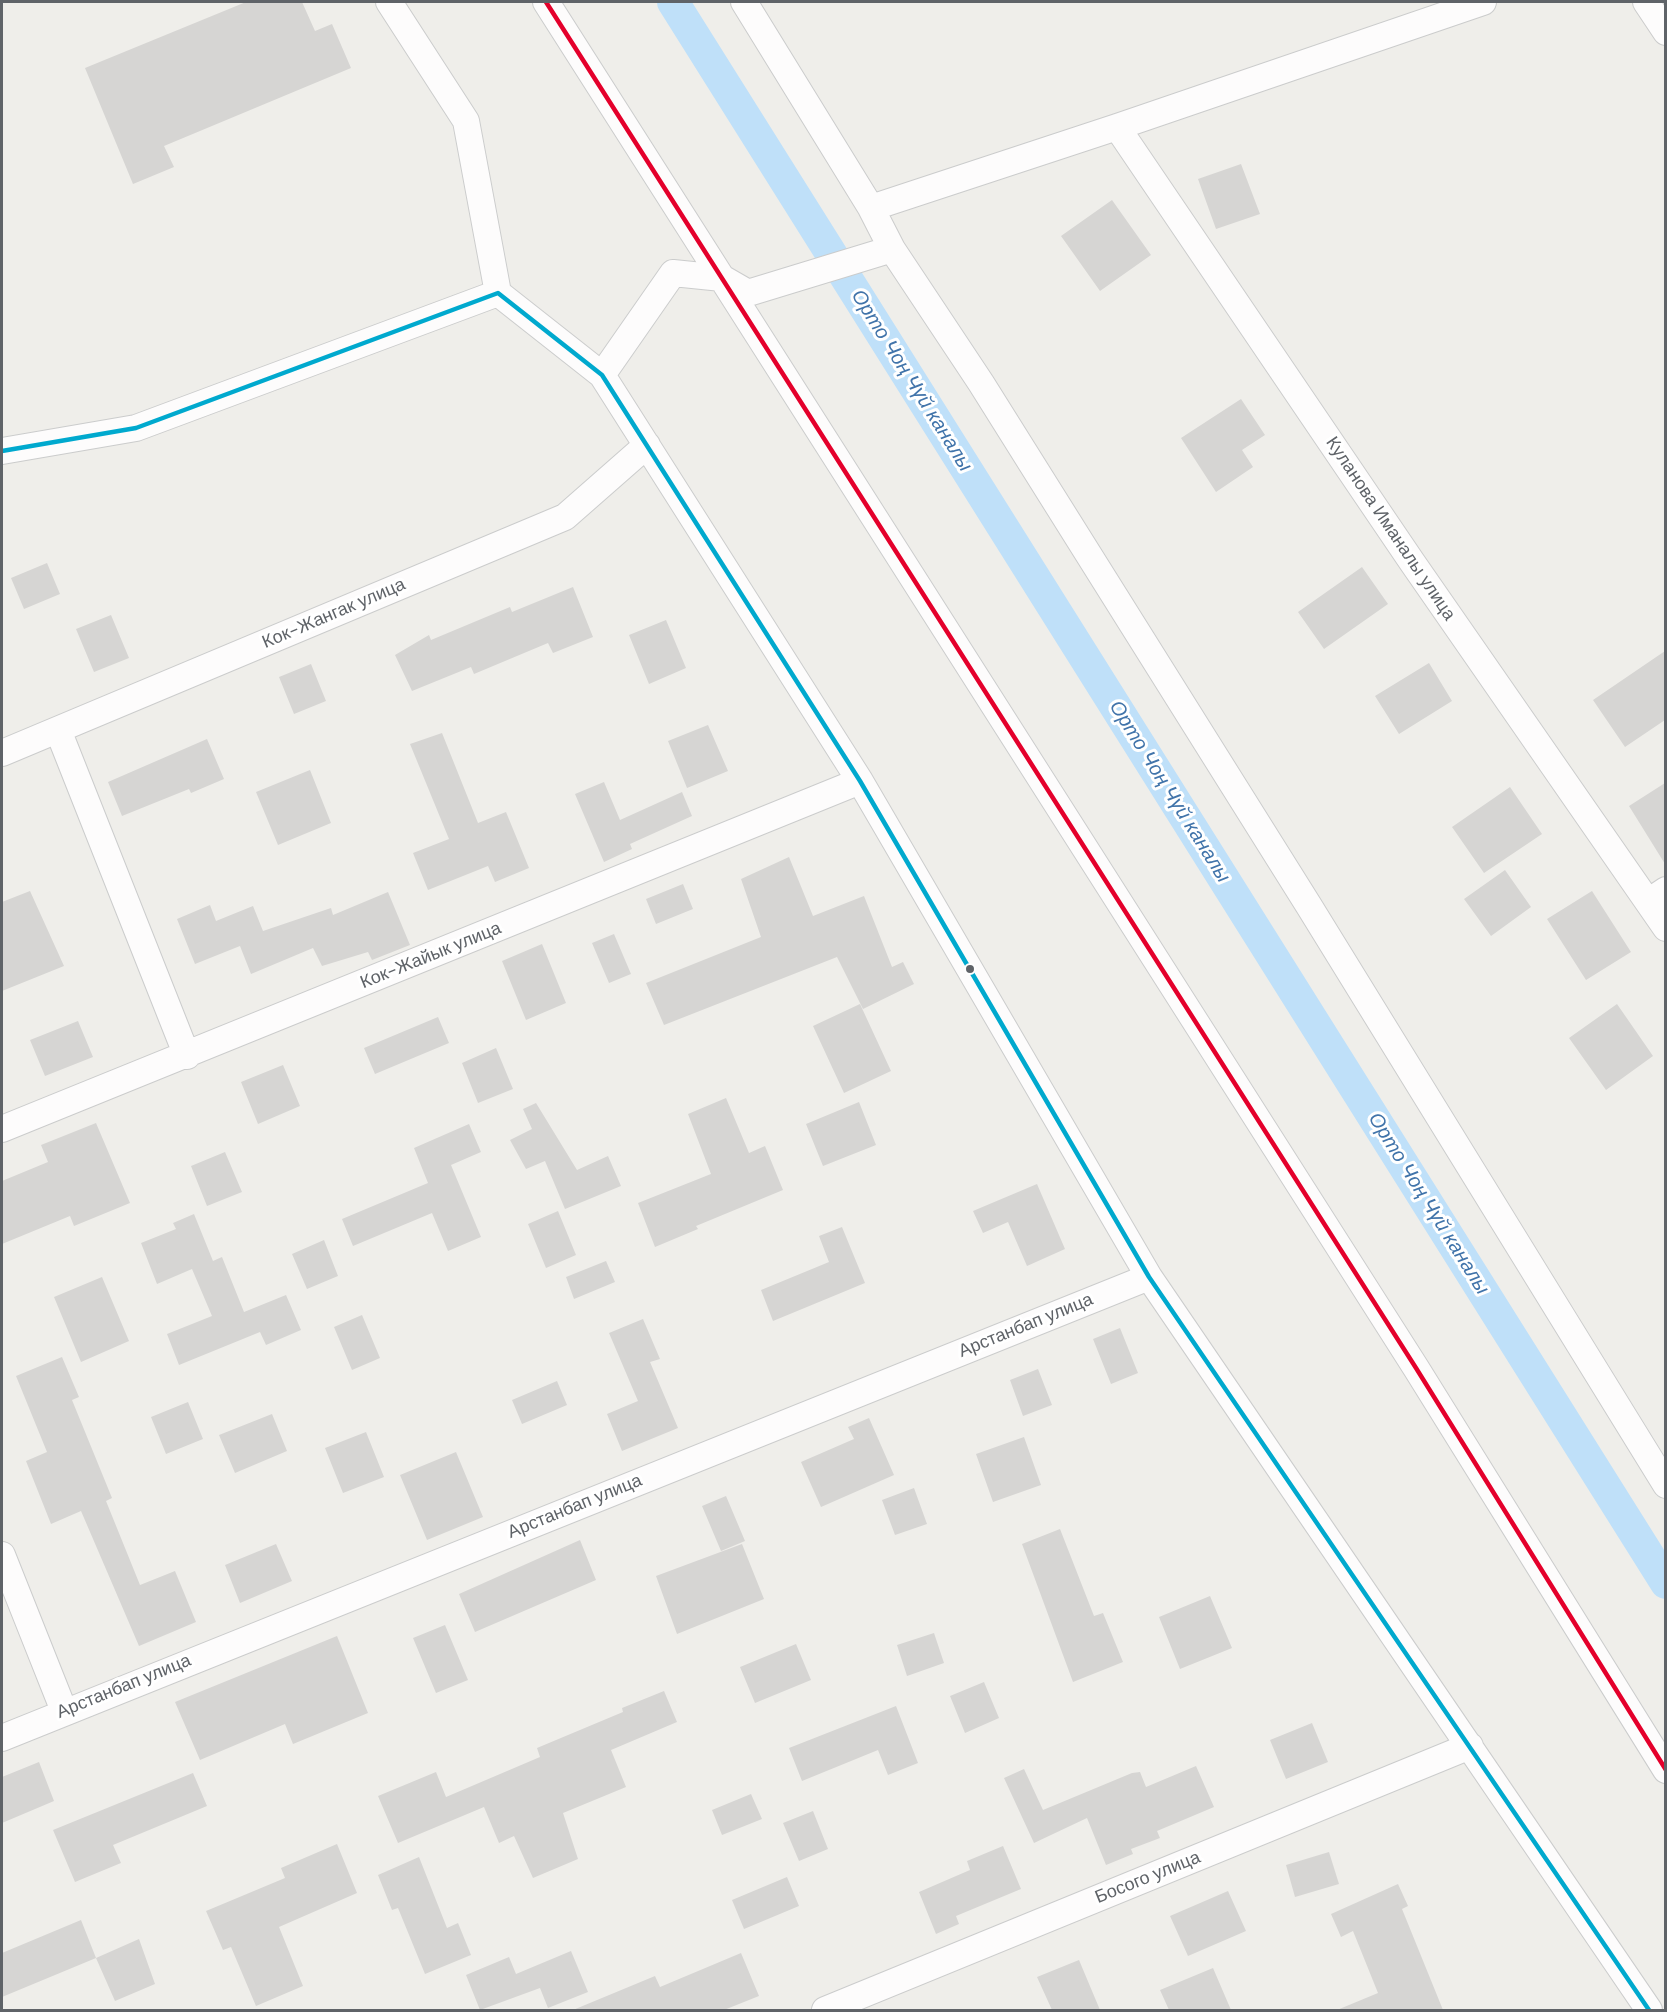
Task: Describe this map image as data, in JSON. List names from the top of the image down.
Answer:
{
  "streets": {
    "street": [
      "Куланова Иманалы улица",
      "Кок-Жангак улица",
      "Кок-Жайык улица",
      "Арстанбап улица",
      "Босого улица"
    ]
  },
  "water": ["Орто Чоң Чүй каналы"]
}
